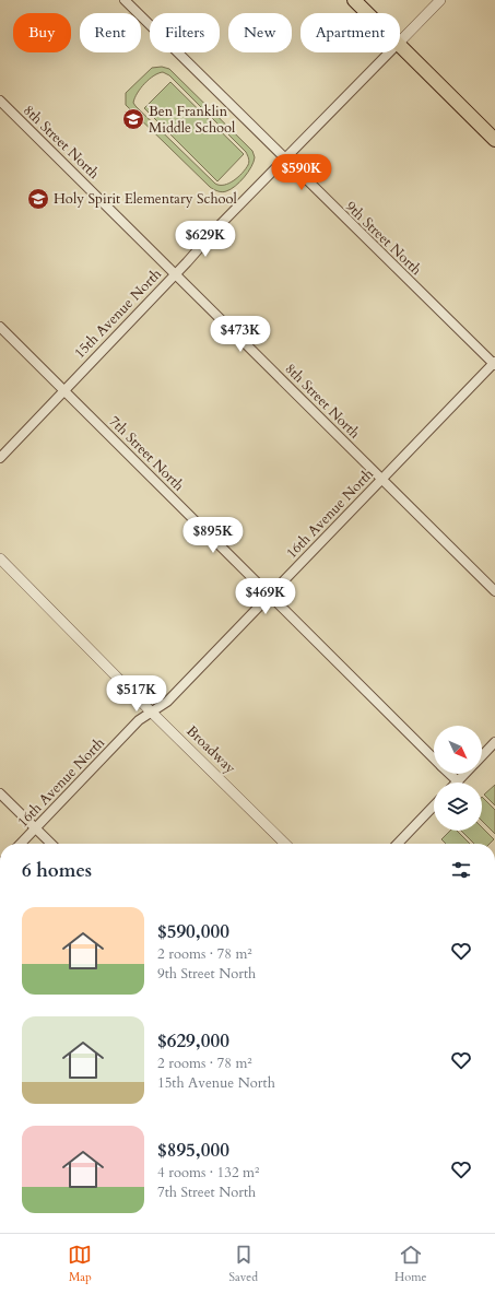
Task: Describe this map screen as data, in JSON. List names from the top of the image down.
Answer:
{
  "streets": {
    "street": [
      "8th Street North",
      "9th Street North",
      "15th Avenue North",
      "7th Street North",
      "16th Avenue North",
      "Broadway"
    ]
  },
  "crossings": [
    ["8th Street North", "15th Avenue North"],
    ["8th Street North", "16th Avenue North"],
    ["9th Street North", "15th Avenue North"],
    ["9th Street North", "16th Avenue North"],
    ["15th Avenue North", "7th Street North"],
    ["7th Street North", "16th Avenue North"],
    ["16th Avenue North", "Broadway"]
  ],
  "places": {
    "school or university": ["Ben Franklin Middle School", "Holy Spirit Elementary School"]
  },
  "north": "bottom right",
  "page": {
    "chip": [
      "Buy",
      "Rent",
      "Filters",
      "New",
      "Apartment"
    ],
    "price": [
      "$590K",
      "$629K",
      "$473K",
      "$895K",
      "$469K",
      "$517K"
    ],
    "heading": "6 homes",
    "list": [
      {
        "name": "$590,000",
        "note": "2 rooms · 78 m² · 9th Street North"
      },
      {
        "name": "$629,000",
        "note": "2 rooms · 78 m² · 15th Avenue North"
      },
      {
        "name": "$895,000",
        "note": "4 rooms · 132 m² · 7th Street North"
      }
    ],
    "tabs": ["Map", "Saved", "Home"]
  }
}
